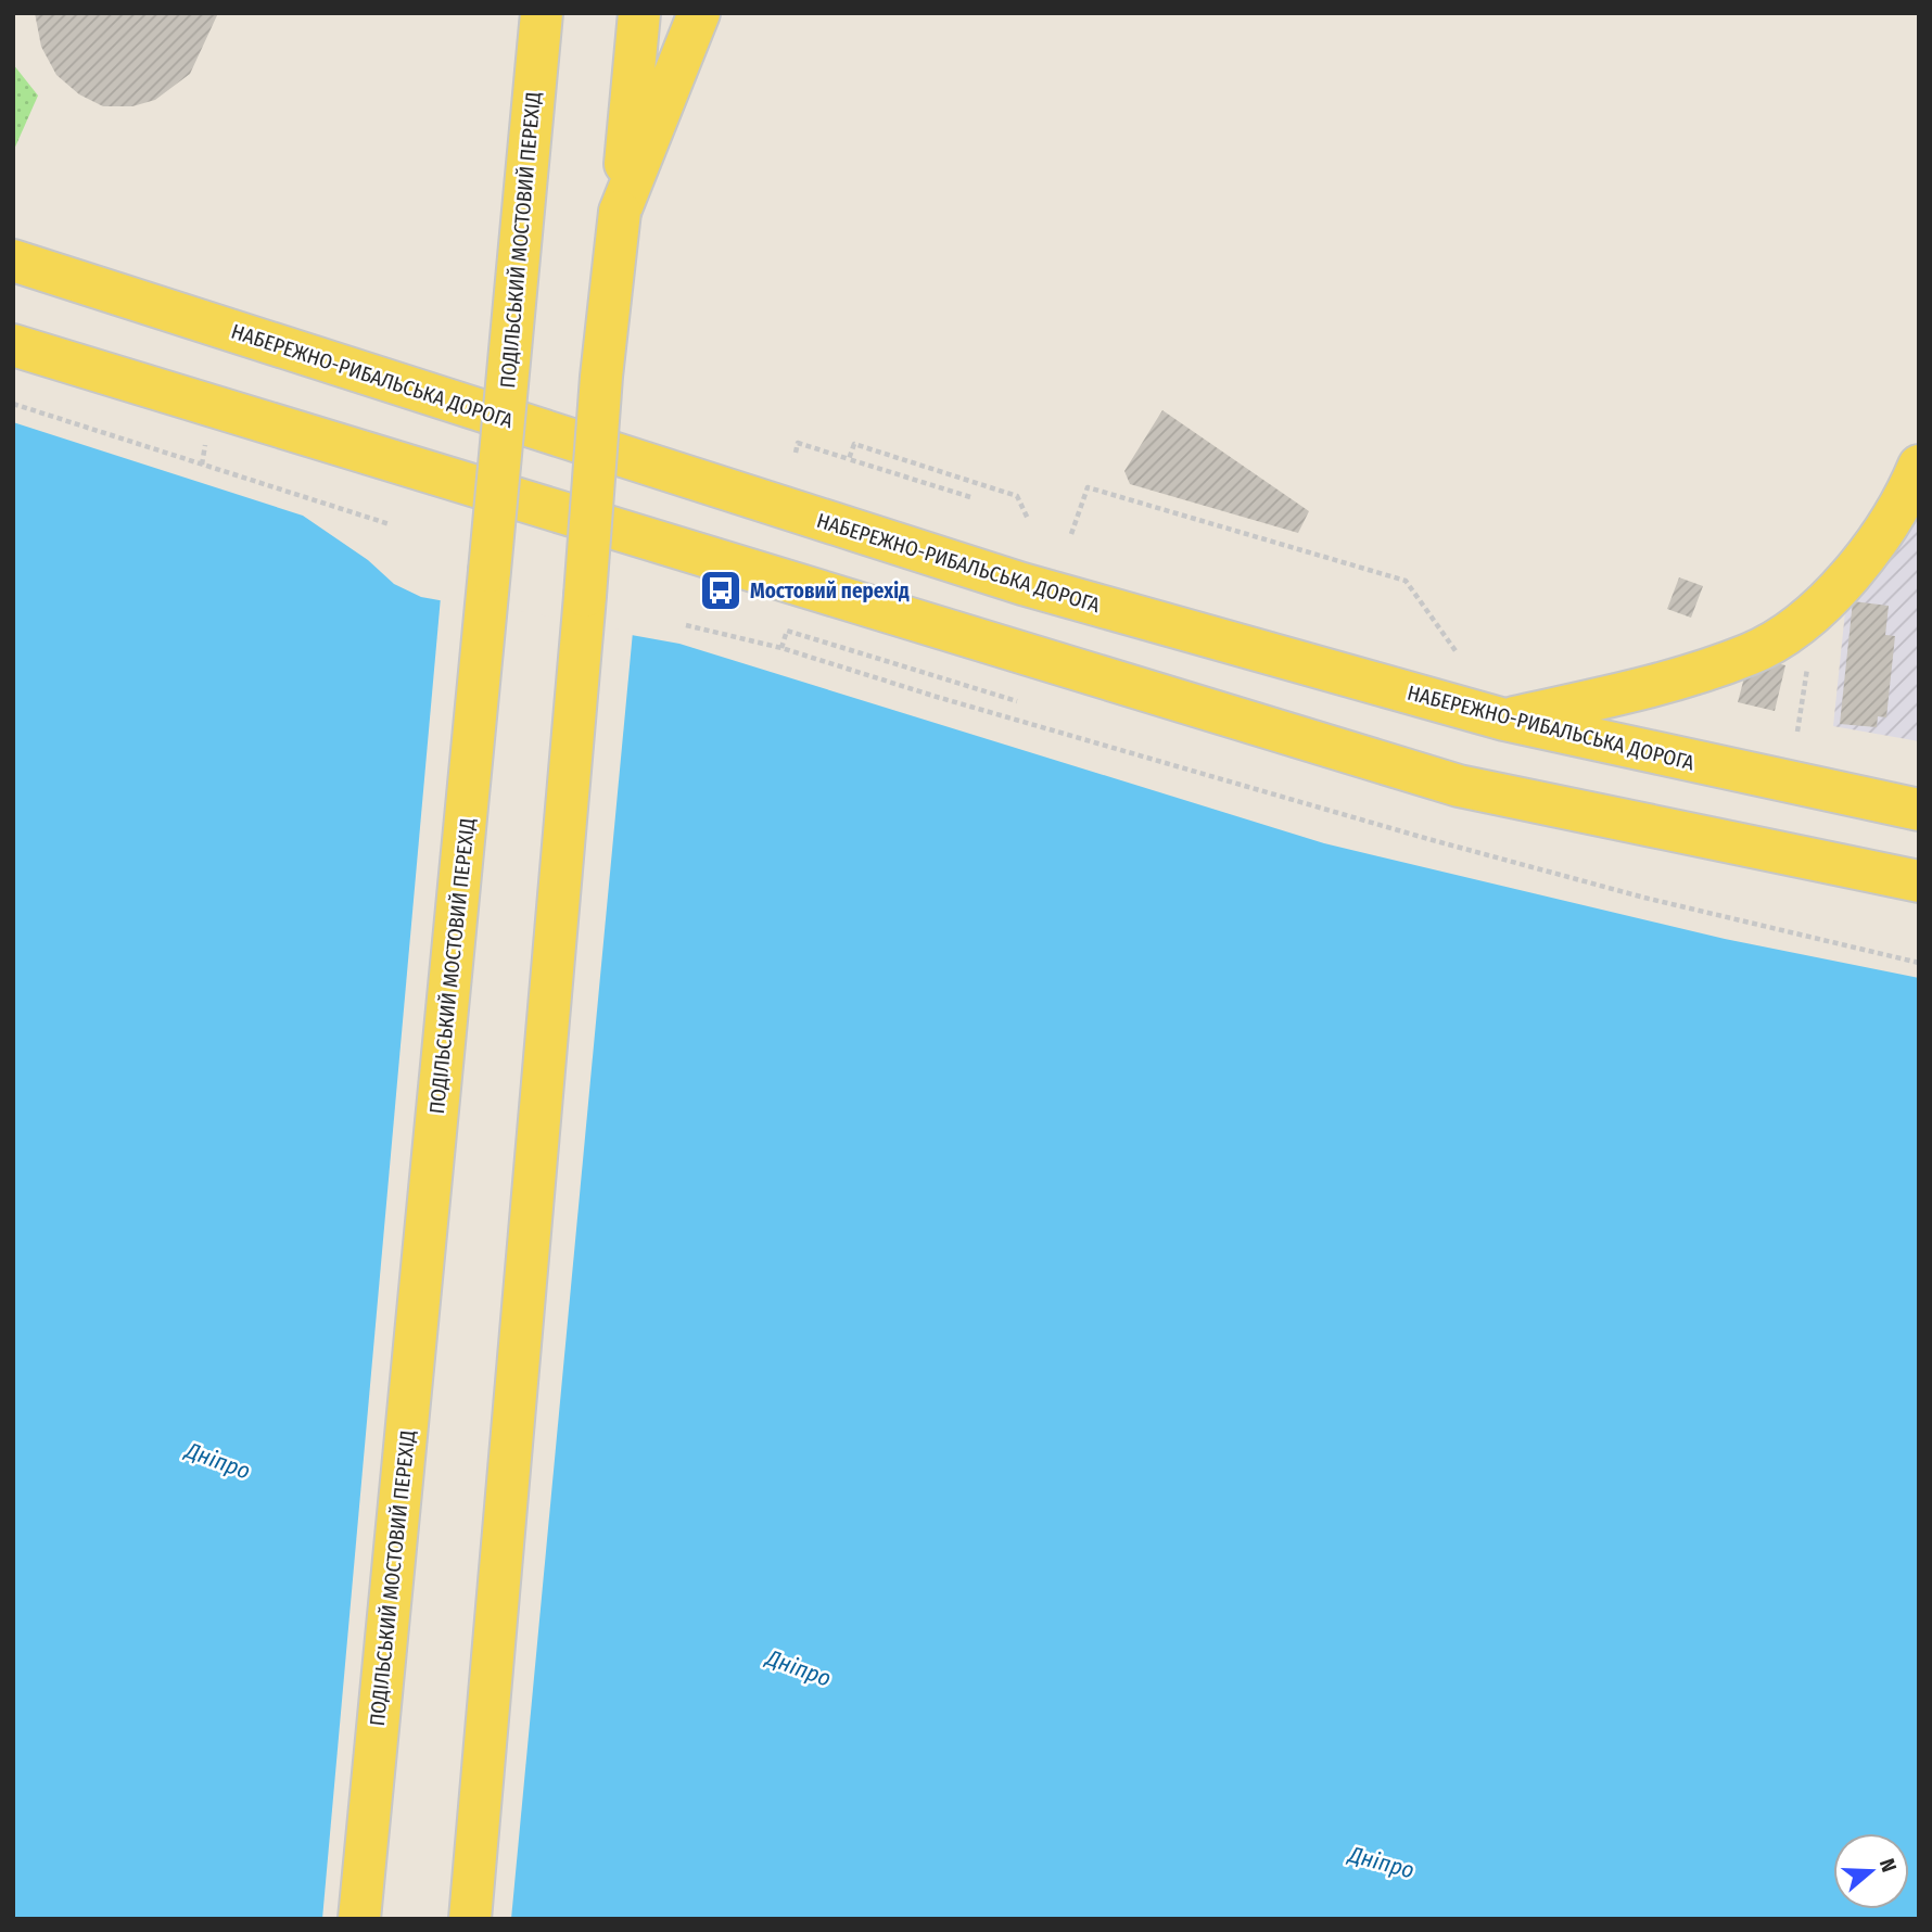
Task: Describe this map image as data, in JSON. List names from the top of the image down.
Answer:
{
  "streets": {
    "main road": ["ПОДІЛЬСЬКИЙ МОСТОВИЙ ПЕРЕХІД", "НАБЕРЕЖНО-РИБАЛЬСЬКА ДОРОГА"]
  },
  "water": ["Дніпро"],
  "places": {
    "bus stop": ["Мостовий перехід"]
  },
  "north": "right"
}
